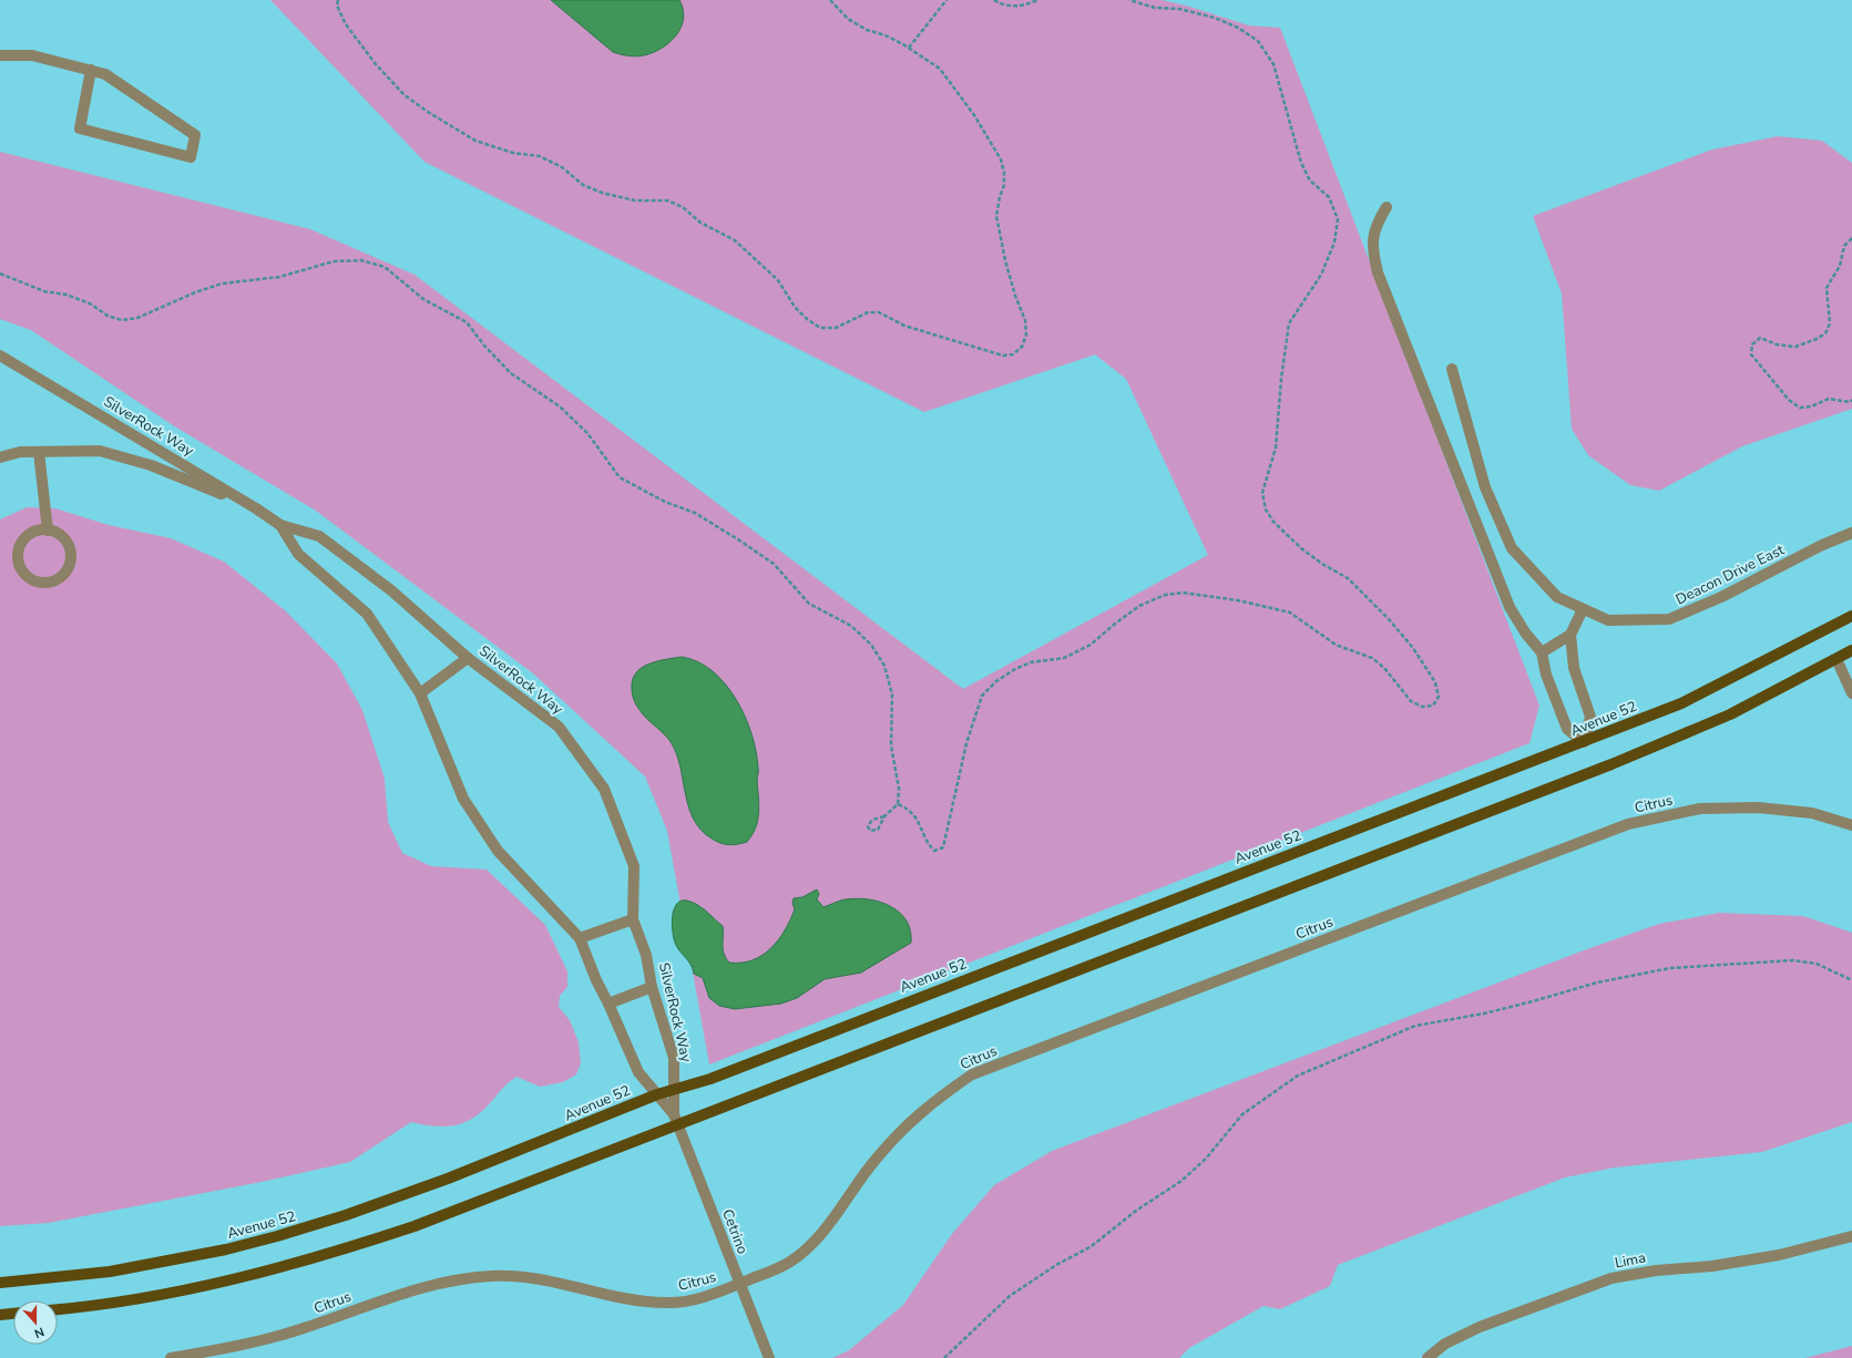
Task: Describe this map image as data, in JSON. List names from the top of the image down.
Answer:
{
  "streets": {
    "main road": ["Avenue 52"],
    "street": [
      "SilverRock Way",
      "Deacon Drive East",
      "Citrus",
      "Cetrino",
      "Lima"
    ]
  },
  "crossings": [
    ["SilverRock Way", "Avenue 52"],
    ["SilverRock Way", "Cetrino"],
    ["Citrus", "Cetrino"]
  ],
  "north": "bottom"
}
